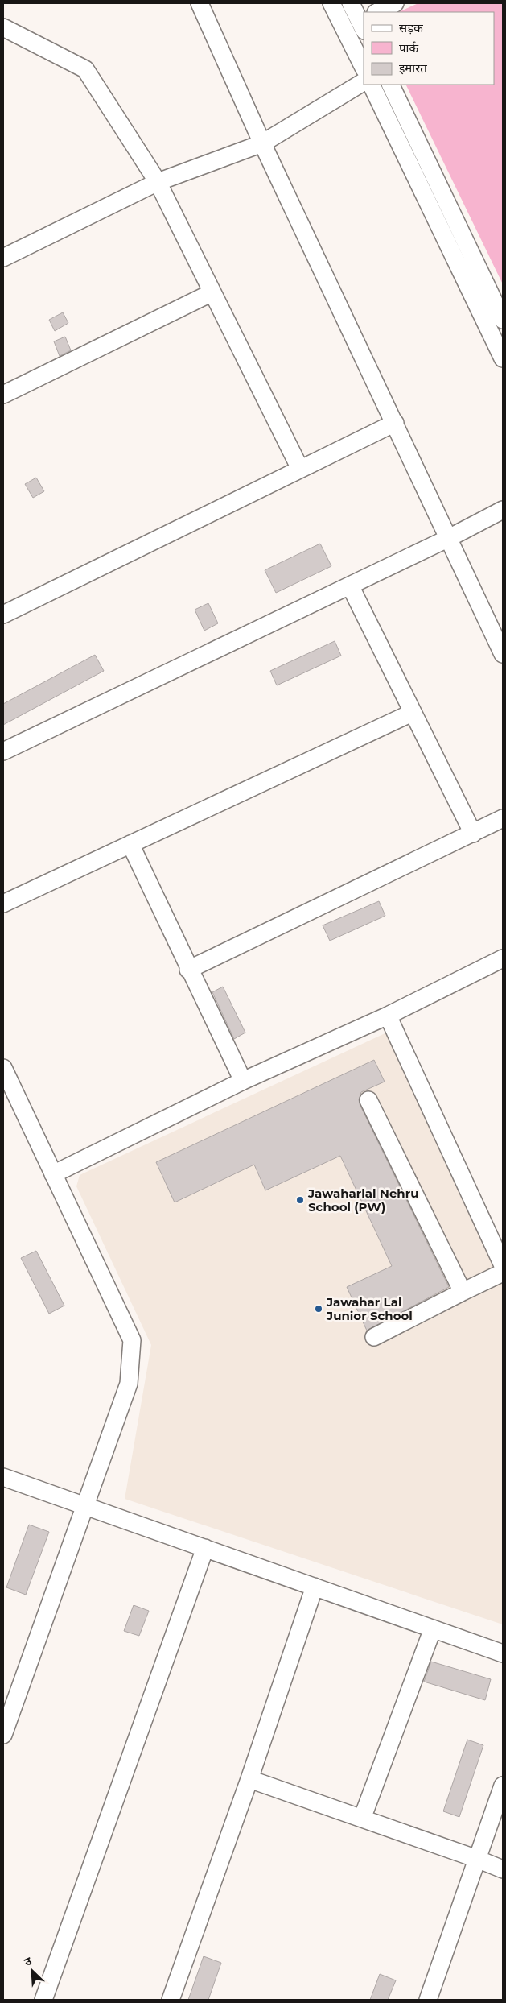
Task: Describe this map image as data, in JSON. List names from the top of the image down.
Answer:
{
  "places": ["Jawaharlal Nehru School (PW)", "Jawahar Lal Junior School"],
  "legend": ["सड़क", "पार्क", "इमारत"],
  "north": "top left"
}
